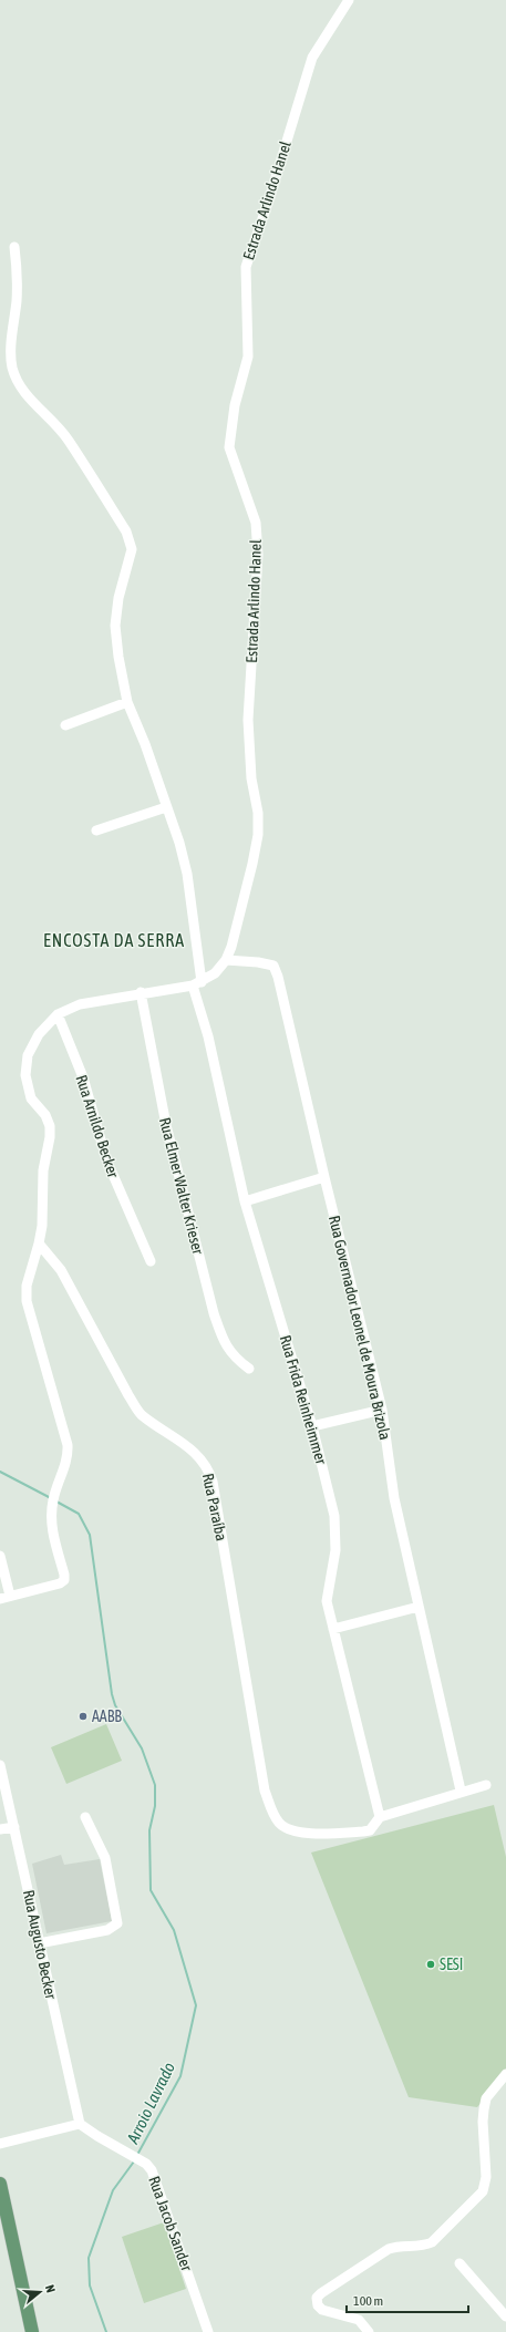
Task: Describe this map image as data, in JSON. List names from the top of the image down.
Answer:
{
  "streets": {
    "street": [
      "Estrada Arlindo Hanel",
      "Rua Arnildo Becker",
      "Rua Elmer Walter Krieser",
      "Rua Governador Leonel de Moura Brizola",
      "Rua Frida Reinheimmer",
      "Rua Paraíba",
      "Rua Augusto Becker",
      "Rua Jacob Sander"
    ]
  },
  "crossings": [
    ["Estrada Arlindo Hanel", "Rua Governador Leonel de Moura Brizola"],
    ["Rua Frida Reinheimmer", "Rua Paraíba"],
    ["Rua Augusto Becker", "Rua Jacob Sander"]
  ],
  "districts": ["ENCOSTA DA SERRA"],
  "water": ["Arroio Lavrado"],
  "places": ["AABB", "SESI"],
  "scale_bar": "100 m",
  "north": "right"
}
